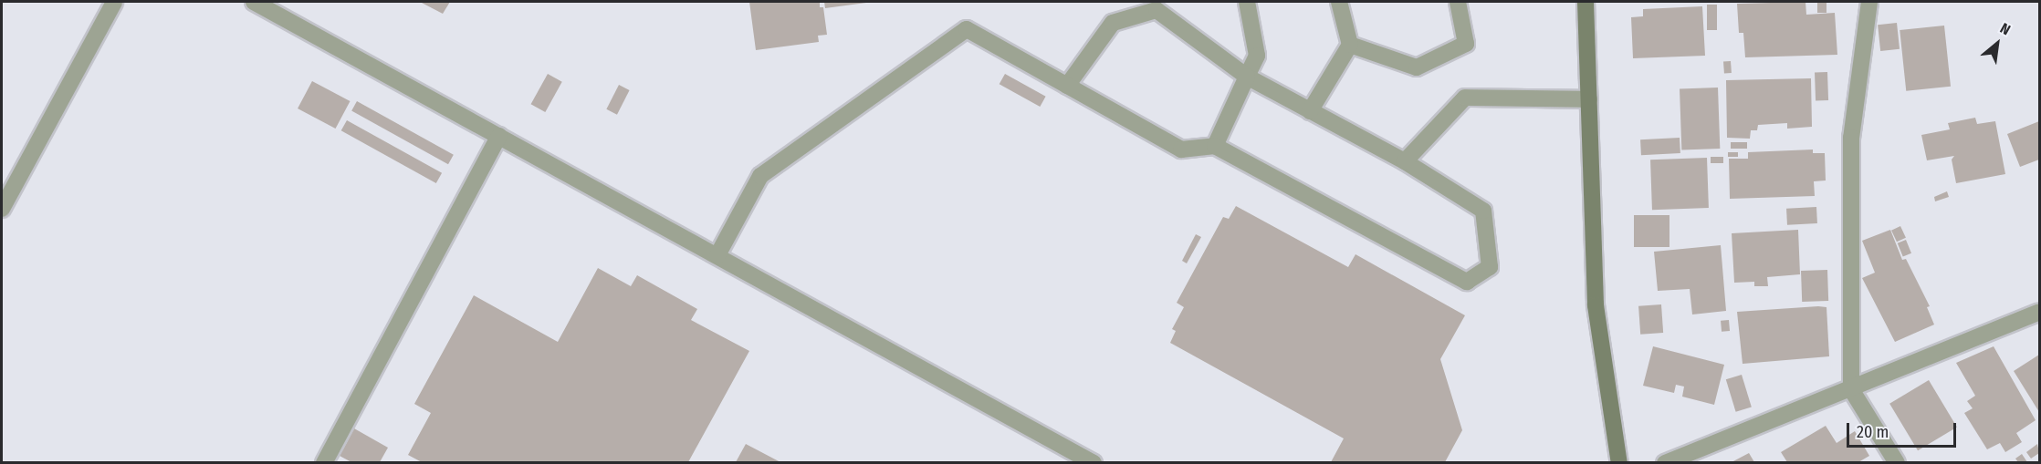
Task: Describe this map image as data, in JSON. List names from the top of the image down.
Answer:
{
  "scale_bar": "20 m",
  "north": "top right"
}
